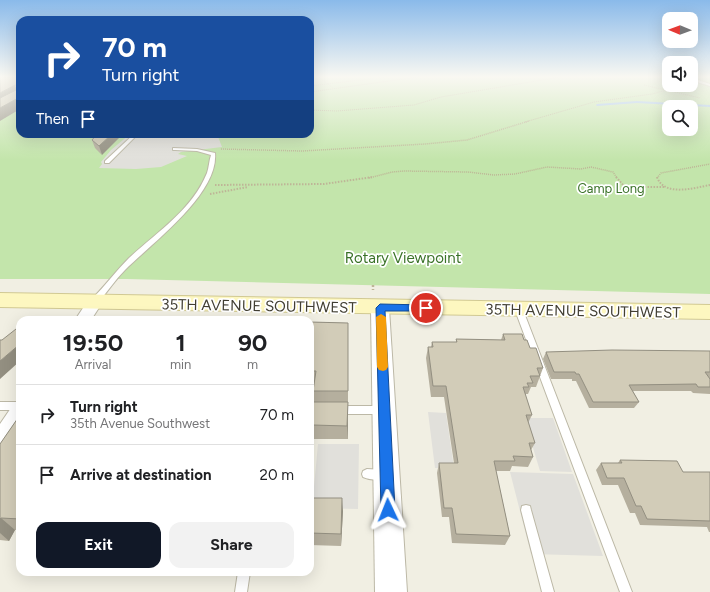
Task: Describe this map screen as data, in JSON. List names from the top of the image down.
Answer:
{
  "streets": {
    "main road": ["35TH AVENUE SOUTHWEST"]
  },
  "parks": ["Camp Long", "Rotary Viewpoint"],
  "north": "left",
  "page": {
    "turn": ["70 m", "Turn right"],
    "then": "Then",
    "eta": [
      "19:50",
      "Arrival",
      "1",
      "min",
      "90",
      "m"
    ],
    "list": [
      {
        "name": "Turn right",
        "note": "35th Avenue Southwest",
        "value": "70 m"
      },
      {
        "name": "Arrive at destination",
        "value": "20 m"
      }
    ],
    "buttons": ["Exit", "Share"]
  }
}
